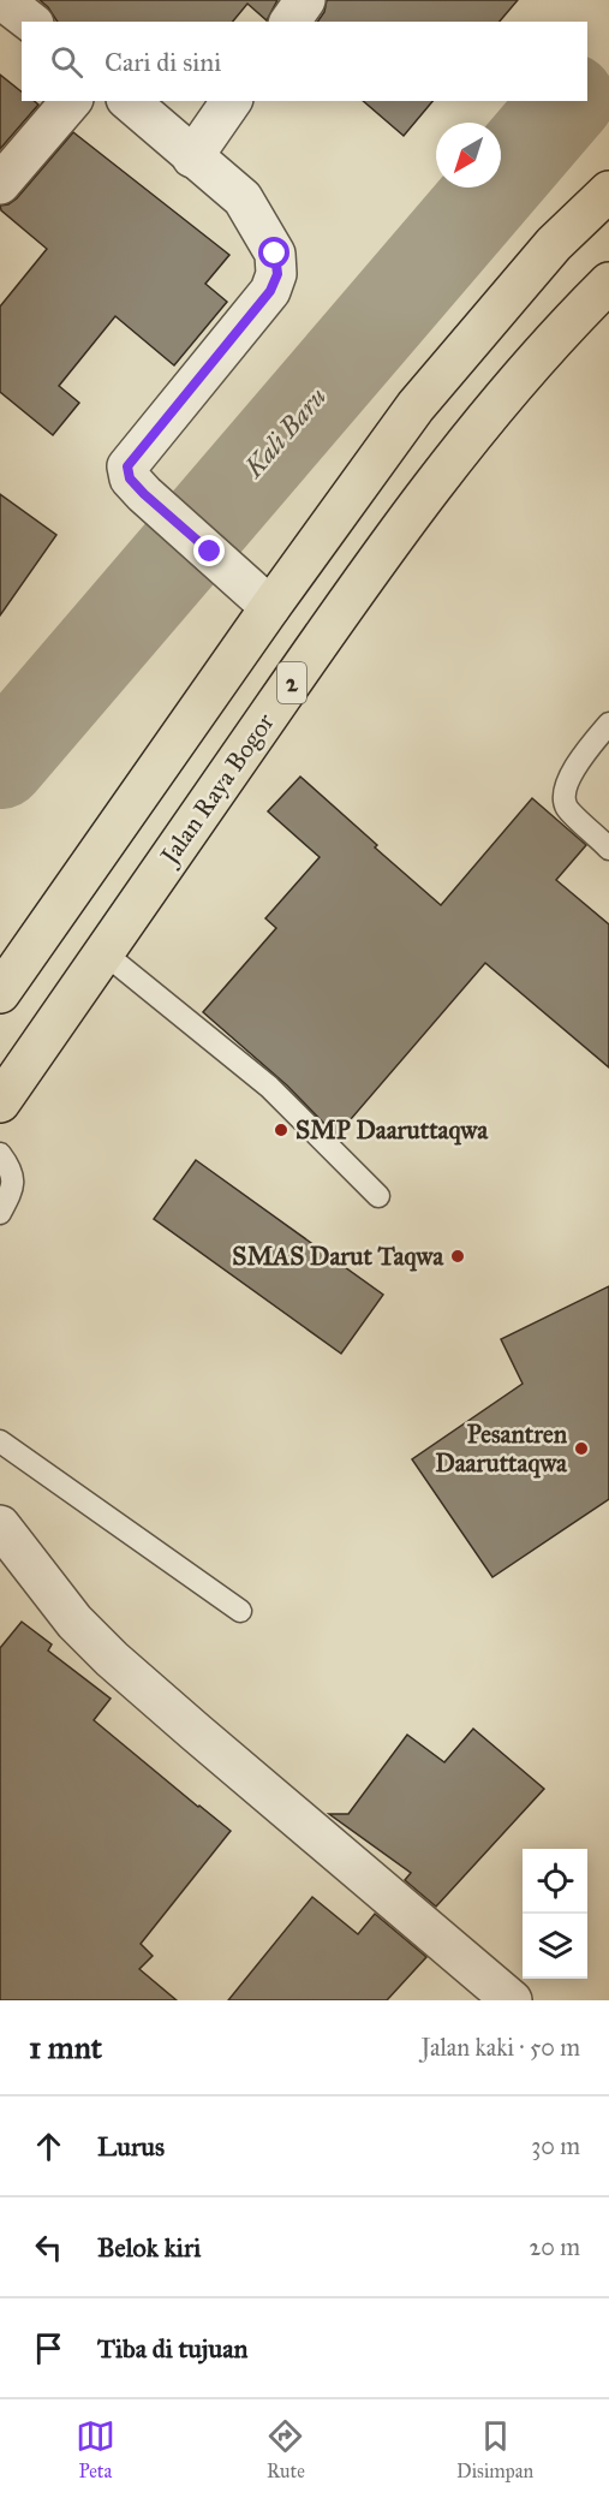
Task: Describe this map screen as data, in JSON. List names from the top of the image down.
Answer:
{
  "streets": {
    "highway": ["2", "Jalan Raya Bogor"]
  },
  "water": ["Kali Baru"],
  "places": ["SMP Daaruttaqwa", "SMAS Darut Taqwa", "Pesantren Daaruttaqwa"],
  "north": "bottom left",
  "page": {
    "search": "Cari di sini",
    "heading": ["1 mnt", "Jalan kaki · 50 m"],
    "list": [
      ["Lurus", "30 m"],
      ["Belok kiri", "20 m"],
      "Tiba di tujuan"
    ],
    "nav": ["Peta", "Rute", "Disimpan"]
  }
}
